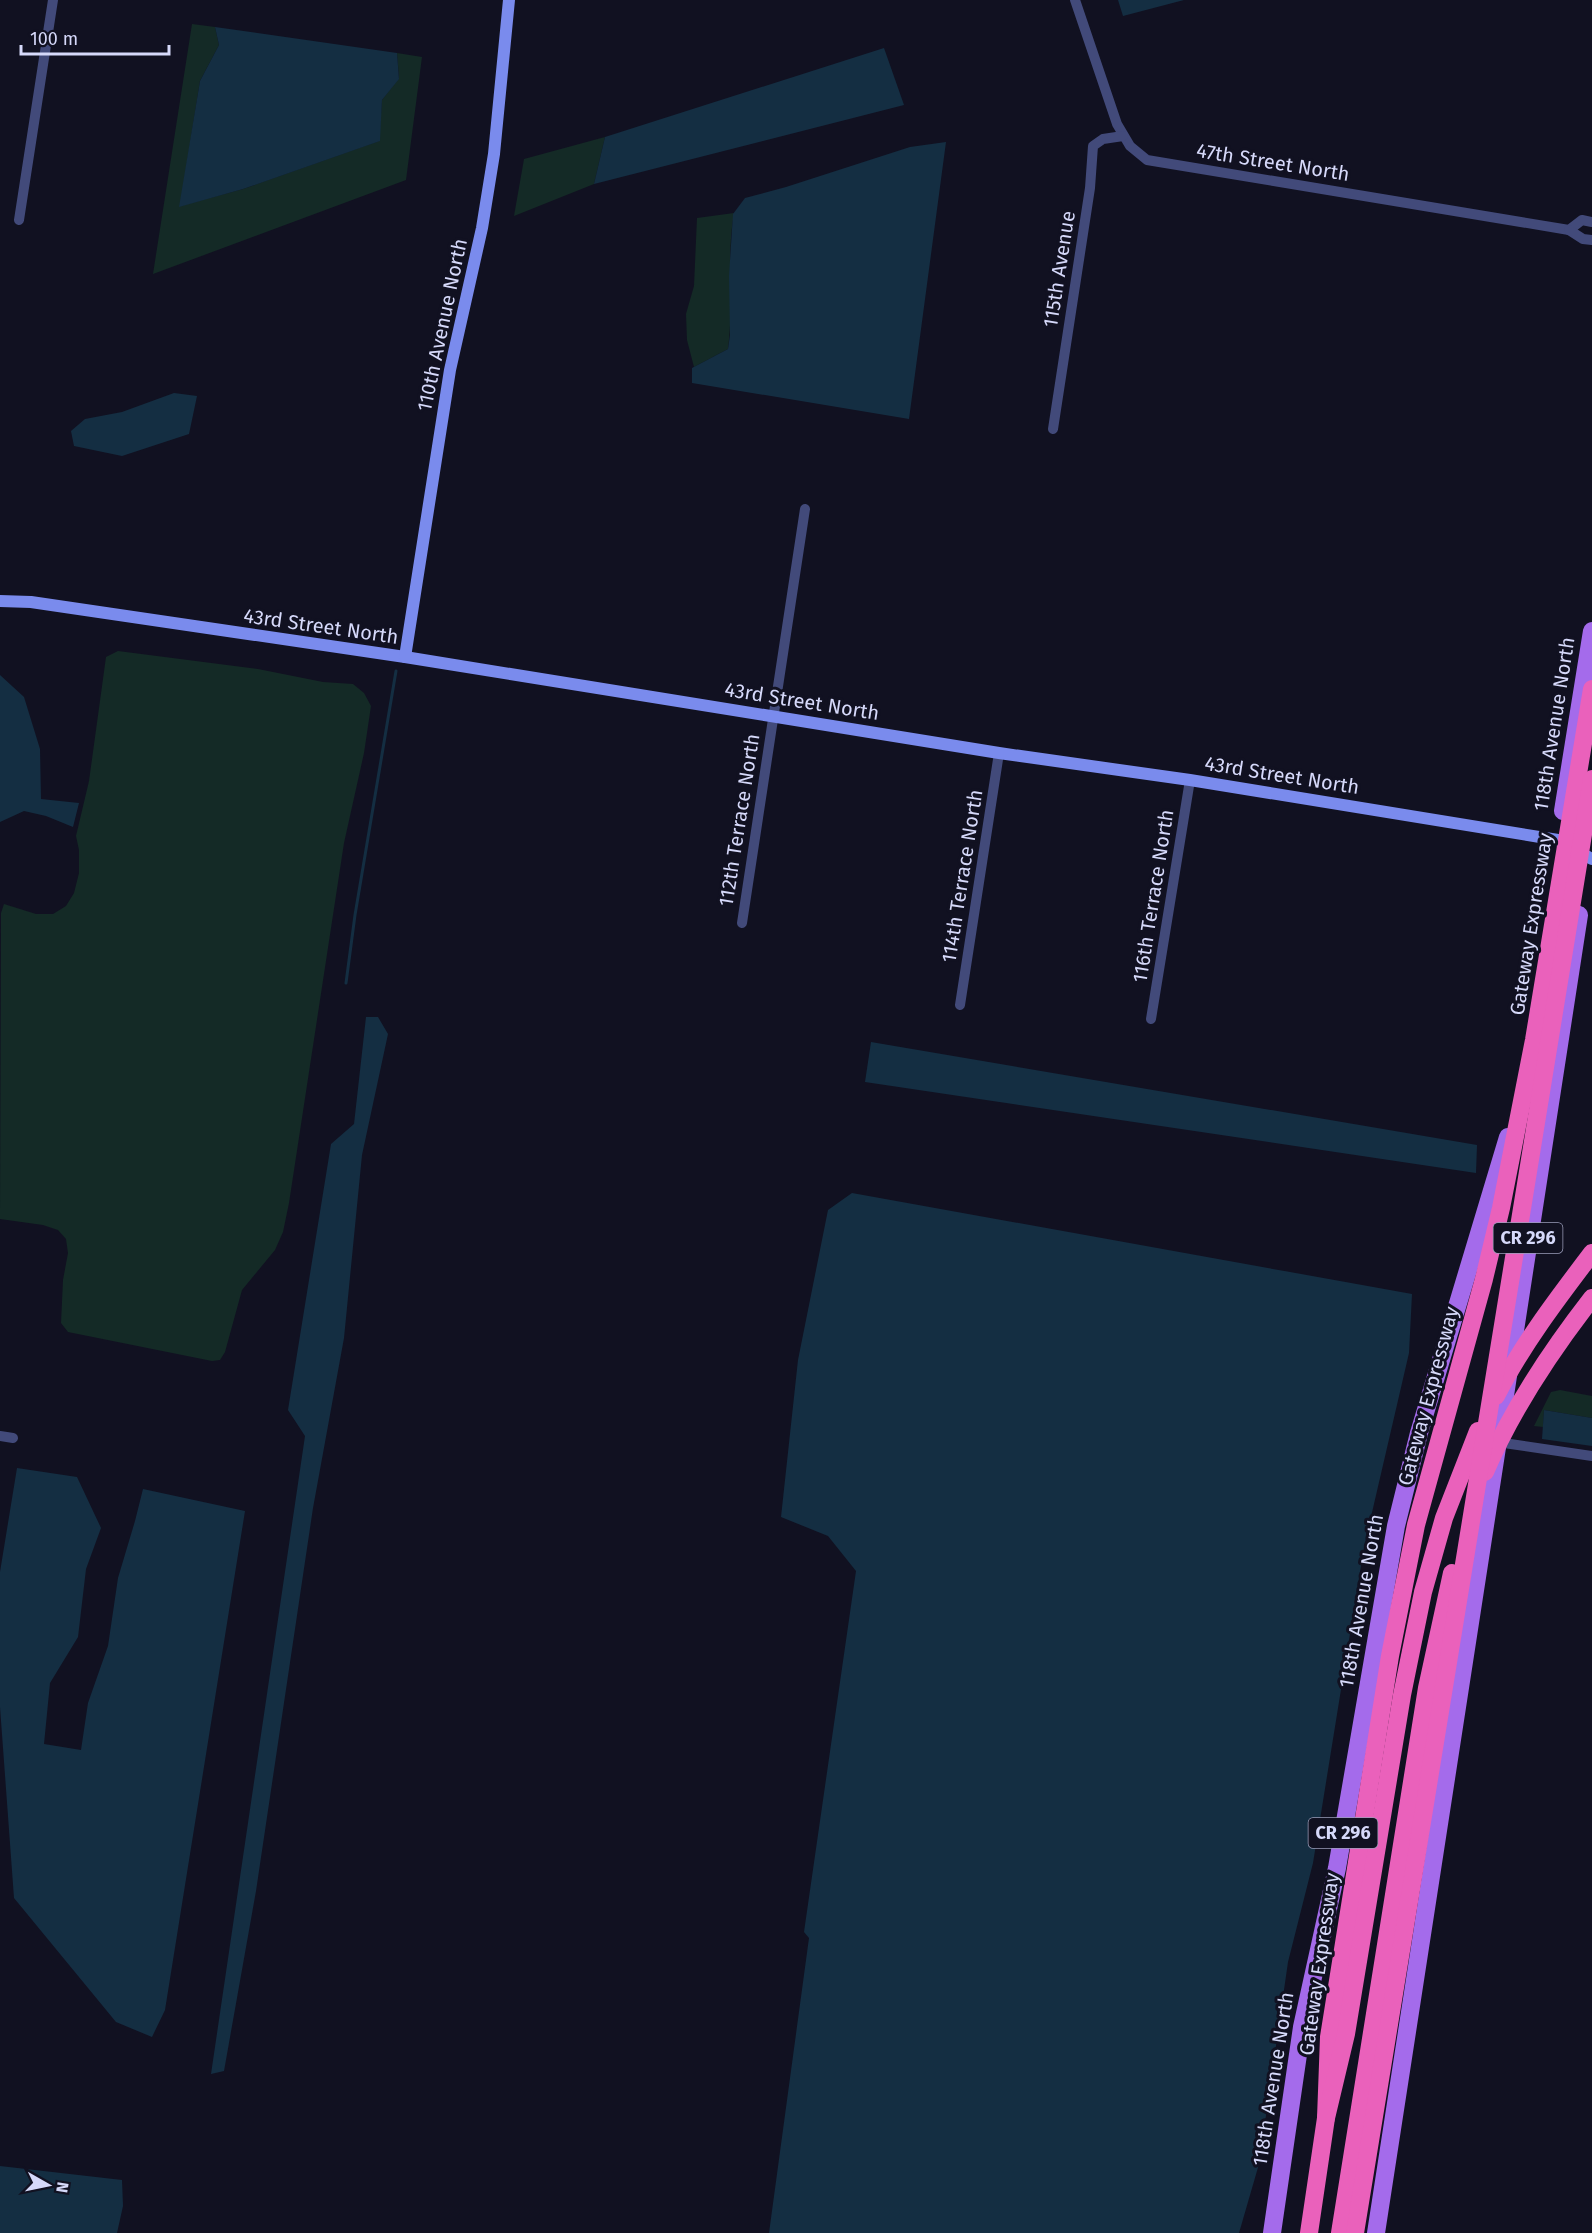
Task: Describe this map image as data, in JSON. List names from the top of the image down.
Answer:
{
  "streets": {
    "highway": ["Gateway Expressway"],
    "main road": ["118th Avenue North", "CR 296"],
    "street": [
      "47th Street North",
      "115th Avenue",
      "110th Avenue North",
      "43rd Street North",
      "112th Terrace North",
      "114th Terrace North",
      "116th Terrace North"
    ]
  },
  "crossings": [
    ["47th Street North", "115th Avenue"],
    ["110th Avenue North", "43rd Street North"],
    ["43rd Street North", "118th Avenue North"],
    ["43rd Street North", "112th Terrace North"],
    ["43rd Street North", "114th Terrace North"],
    ["43rd Street North", "116th Terrace North"],
    ["43rd Street North", "CR 296"]
  ],
  "scale_bar": "100 m",
  "north": "right"
}
